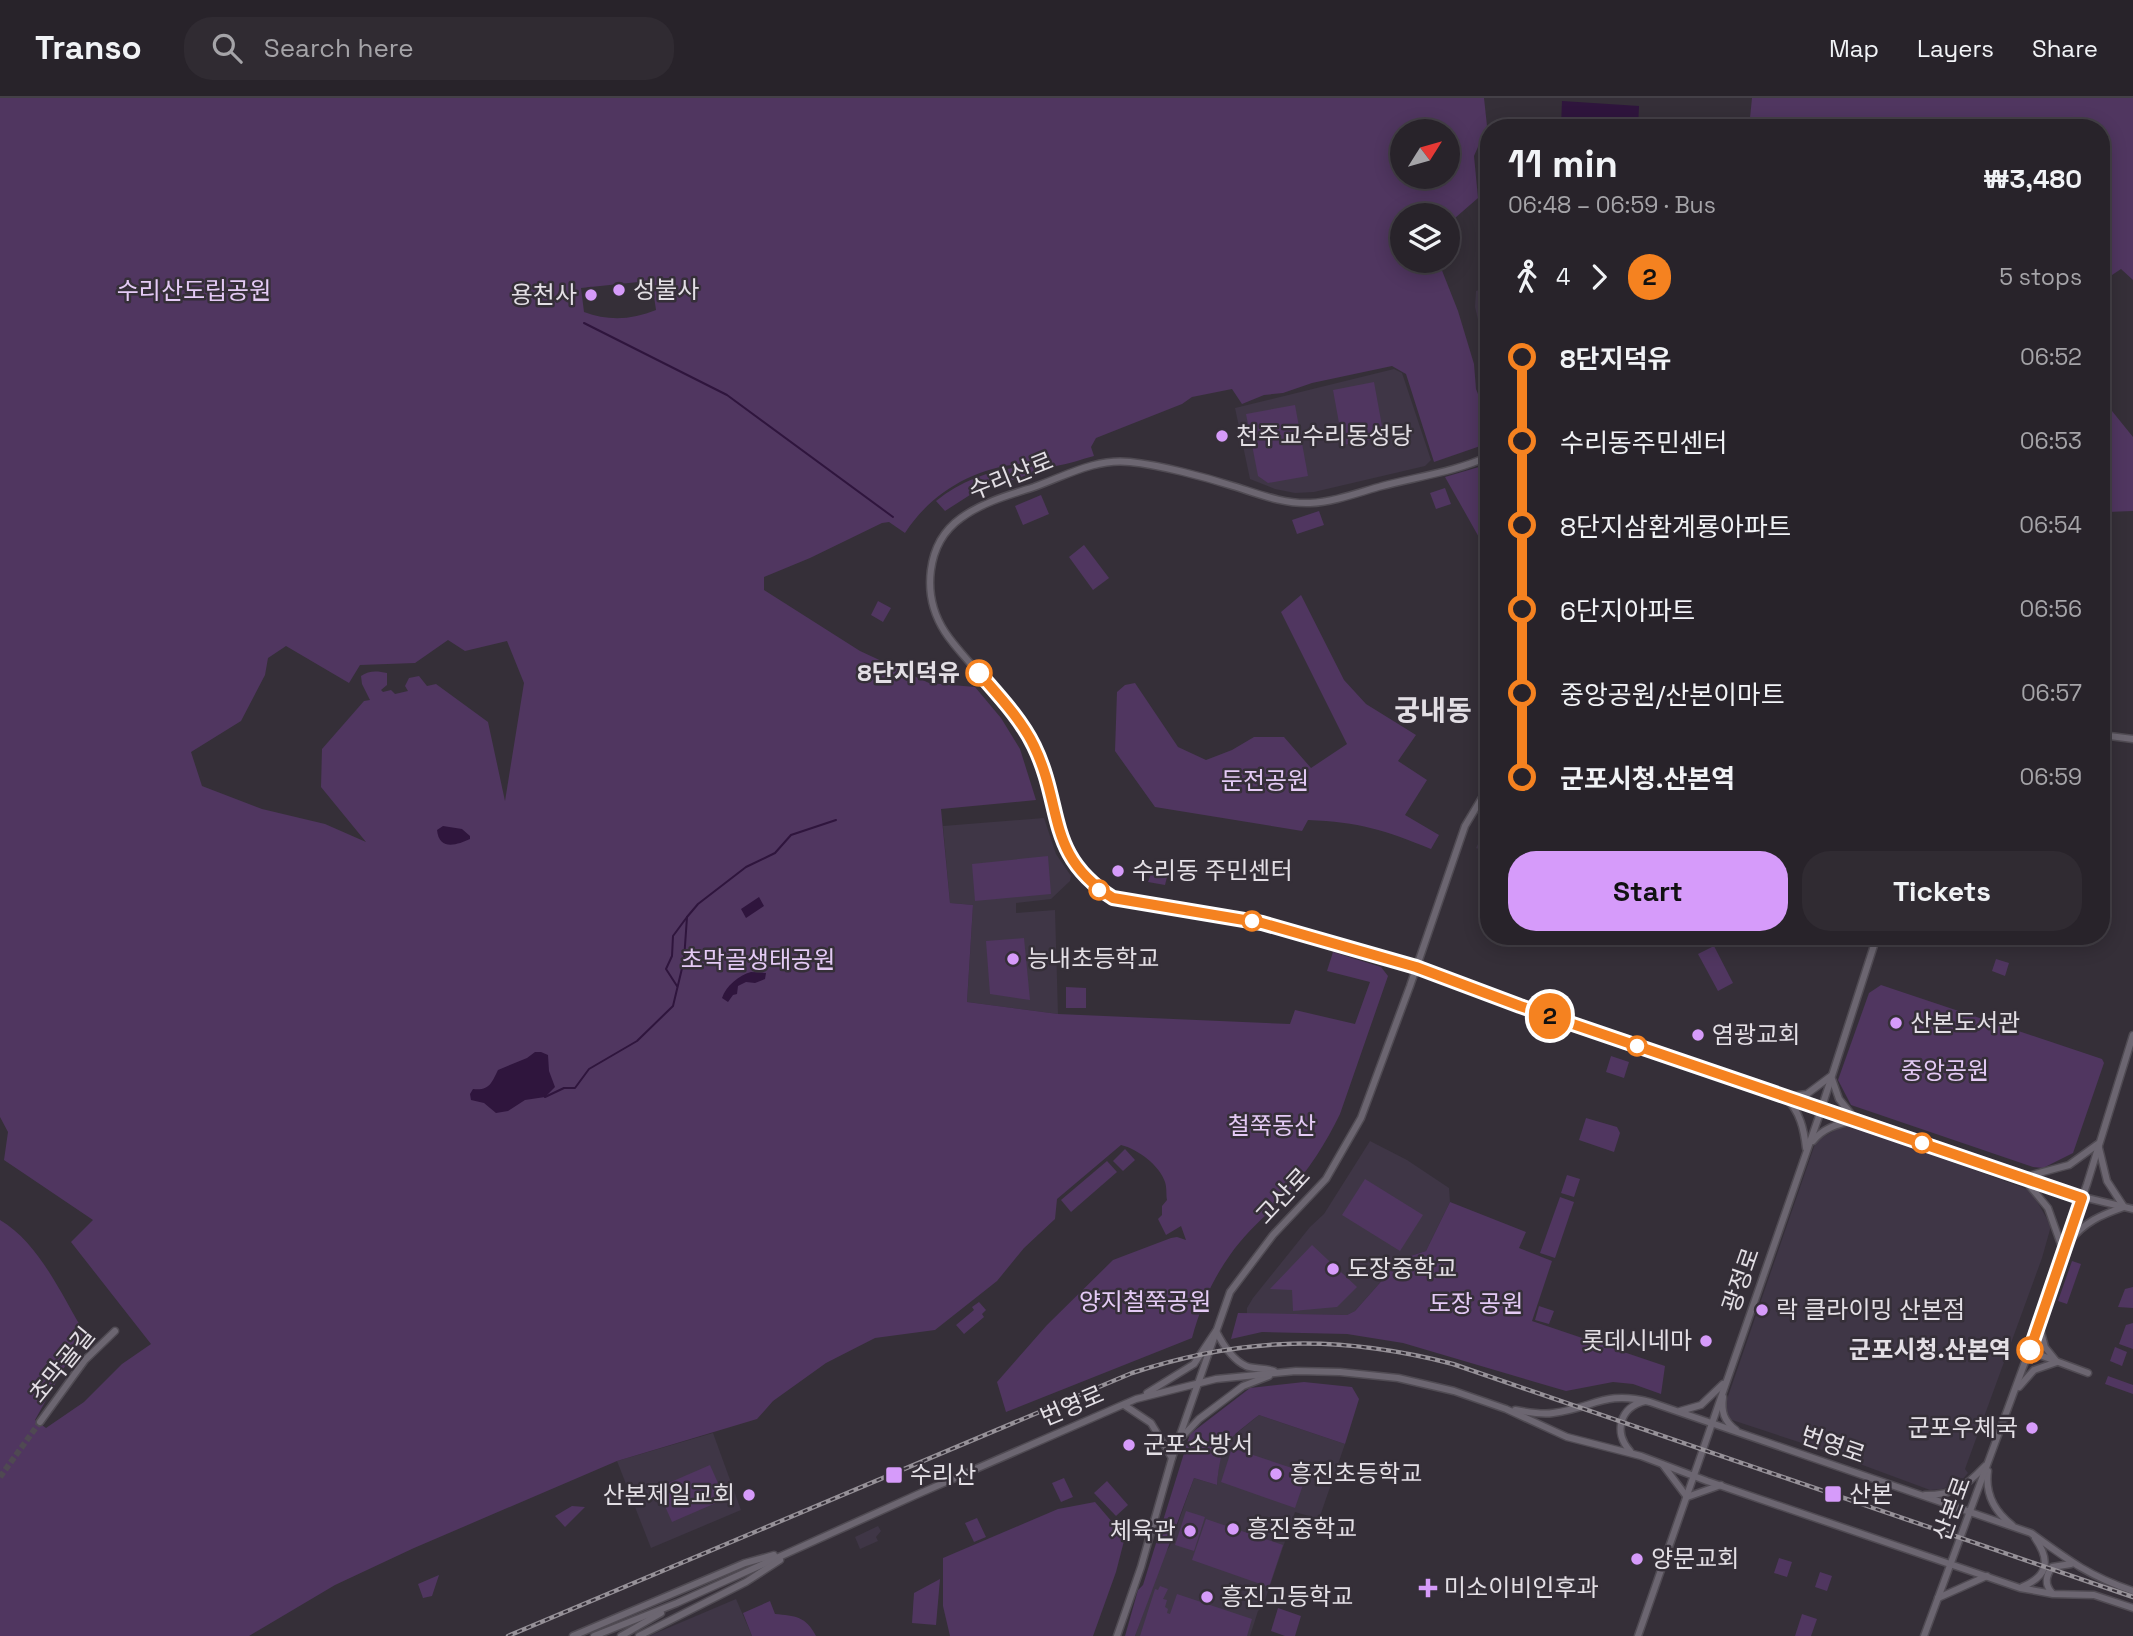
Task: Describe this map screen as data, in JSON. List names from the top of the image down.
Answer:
{
  "streets": {
    "street": [
      "수리산로",
      "고산로",
      "광정로",
      "초막골길",
      "번영로",
      "산본로"
    ]
  },
  "crossings": [
    ["수리산로", "고산로"],
    ["수리산로", "광정로"],
    ["수리산로", "산본로"],
    ["고산로", "번영로"],
    ["광정로", "번영로"],
    ["번영로", "산본로"]
  ],
  "districts": ["궁내동"],
  "parks": [
    "수리산도립공원",
    "둔전공원",
    "초막골생태공원",
    "중앙공원",
    "철쭉동산",
    "양지철쭉공원",
    "도장 공원"
  ],
  "places": {
    "other": [
      "성불사",
      "용천사",
      "천주교수리동성당",
      "8단지덕유",
      "수리동 주민센터",
      "능내초등학교",
      "산본도서관",
      "염광교회",
      "도장중학교",
      "락 클라이밍 산본점",
      "롯데시네마",
      "군포시청.산본역",
      "군포우체국",
      "군포소방서",
      "흥진초등학교",
      "산본제일교회",
      "흥진중학교",
      "체육관",
      "양문교회",
      "흥진고등학교"
    ],
    "transit": ["수리산", "산본"],
    "health": ["미소이비인후과"]
  },
  "lines": ["bus line 2"],
  "north": "top right",
  "page": {
    "header": "Transo",
    "search": "Search here",
    "nav": ["Map", "Layers", "Share"],
    "on_map": "2",
    "heading": ["11 min", "06:48 – 06:59 · Bus", "₩3,480"],
    "legs": ["4", "2", "5 stops"],
    "list": [
      {
        "name": "8단지덕유",
        "value": "06:52"
      },
      {
        "name": "수리동주민센터",
        "value": "06:53"
      },
      {
        "name": "8단지삼환계룡아파트",
        "value": "06:54"
      },
      {
        "name": "6단지아파트",
        "value": "06:56"
      },
      {
        "name": "중앙공원/산본이마트",
        "value": "06:57"
      },
      {
        "name": "군포시청.산본역",
        "value": "06:59"
      }
    ],
    "buttons": ["Start", "Tickets"]
  }
}
